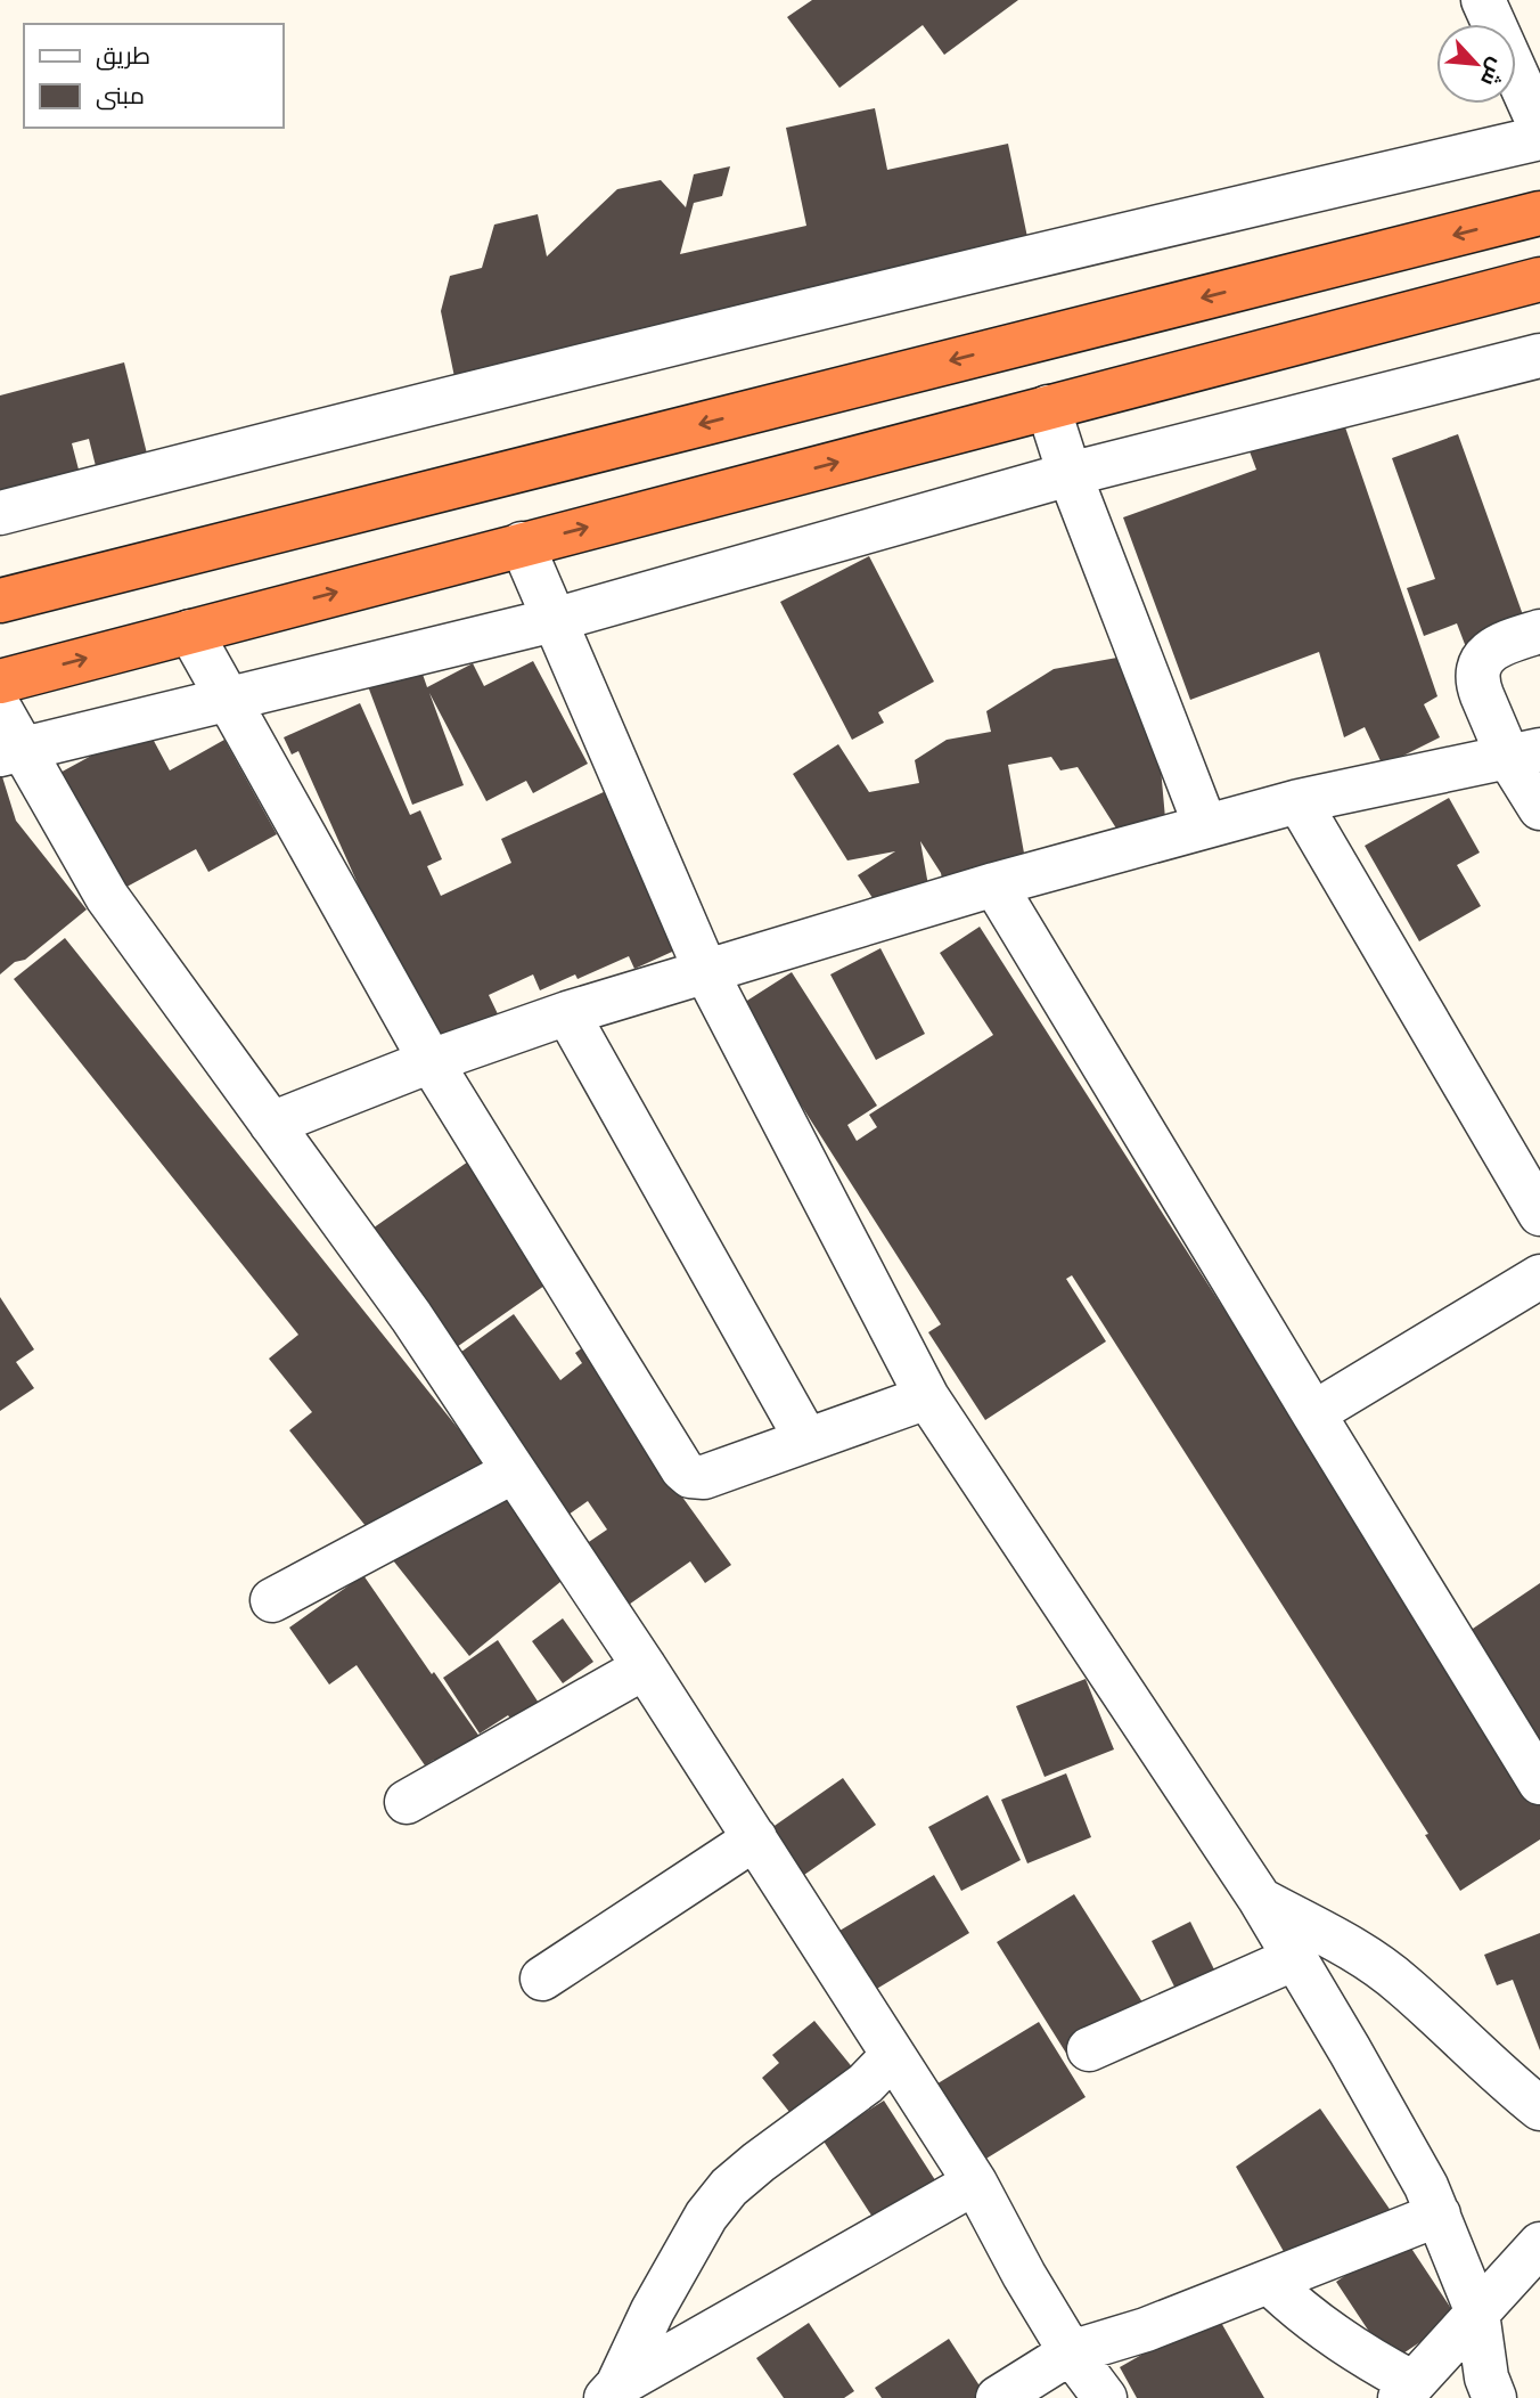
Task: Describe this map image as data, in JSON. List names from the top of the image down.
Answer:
{
  "legend": ["طريق", "مبنى"],
  "north": "bottom right"
}
